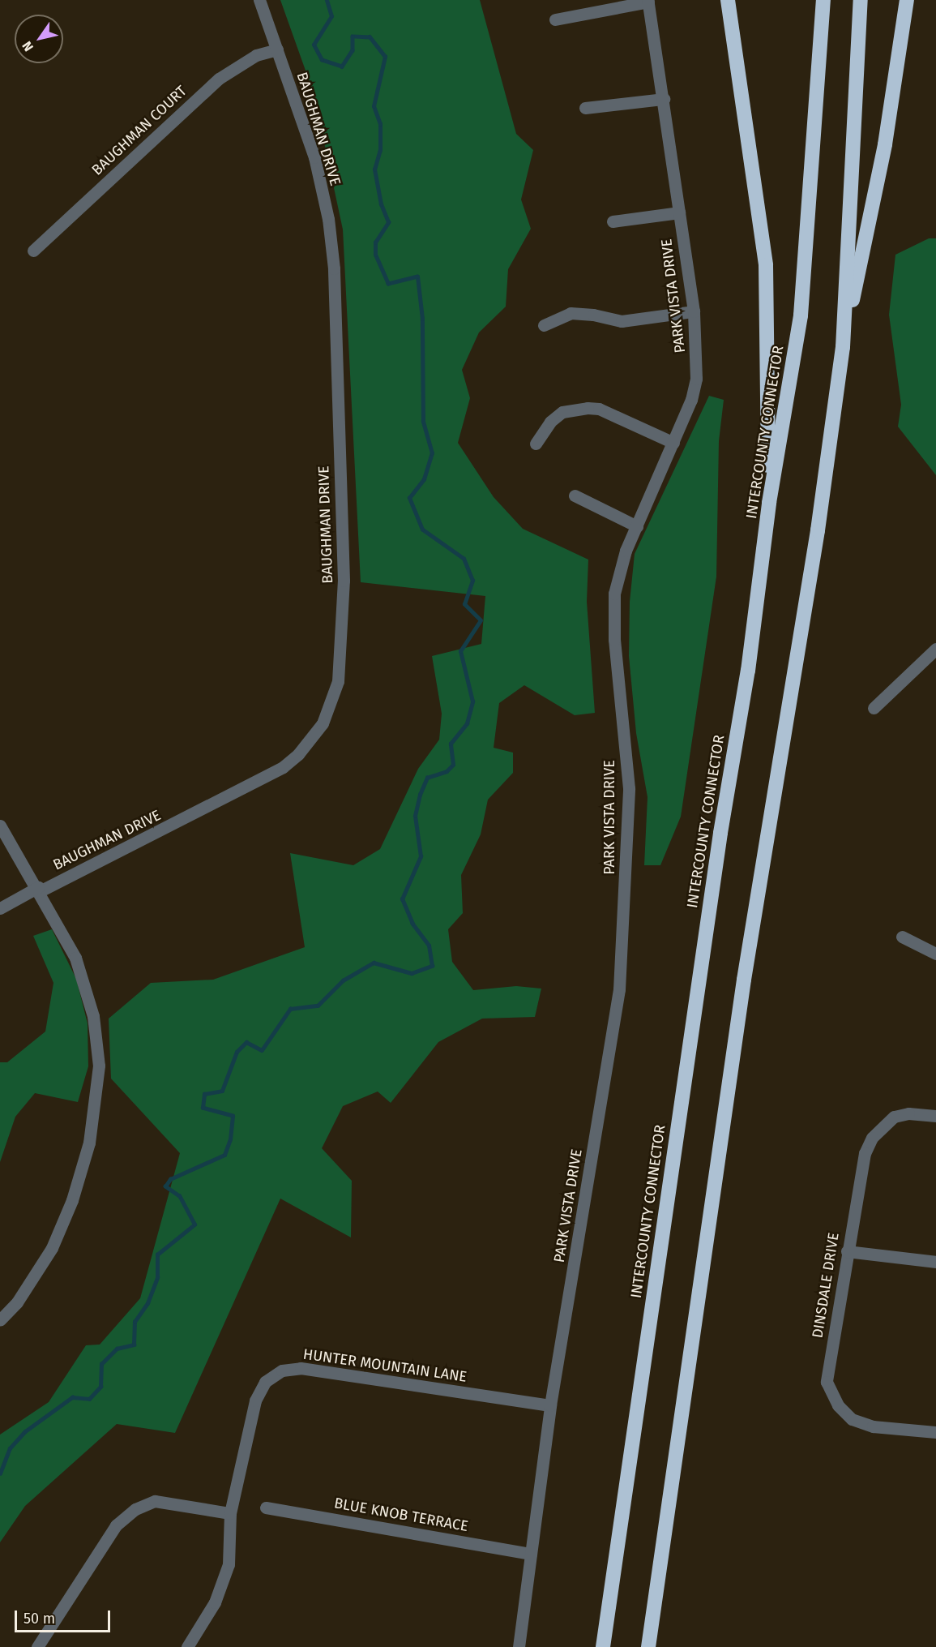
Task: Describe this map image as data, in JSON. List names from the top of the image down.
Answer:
{
  "streets": {
    "highway": ["INTERCOUNTY CONNECTOR"],
    "street": [
      "BAUGHMAN DRIVE",
      "BAUGHMAN COURT",
      "PARK VISTA DRIVE",
      "DINSDALE DRIVE",
      "HUNTER MOUNTAIN LANE",
      "BLUE KNOB TERRACE"
    ]
  },
  "crossings": [
    ["BAUGHMAN DRIVE", "BAUGHMAN COURT"],
    ["PARK VISTA DRIVE", "HUNTER MOUNTAIN LANE"],
    ["PARK VISTA DRIVE", "BLUE KNOB TERRACE"]
  ],
  "scale_bar": "50 m",
  "north": "bottom left"
}
